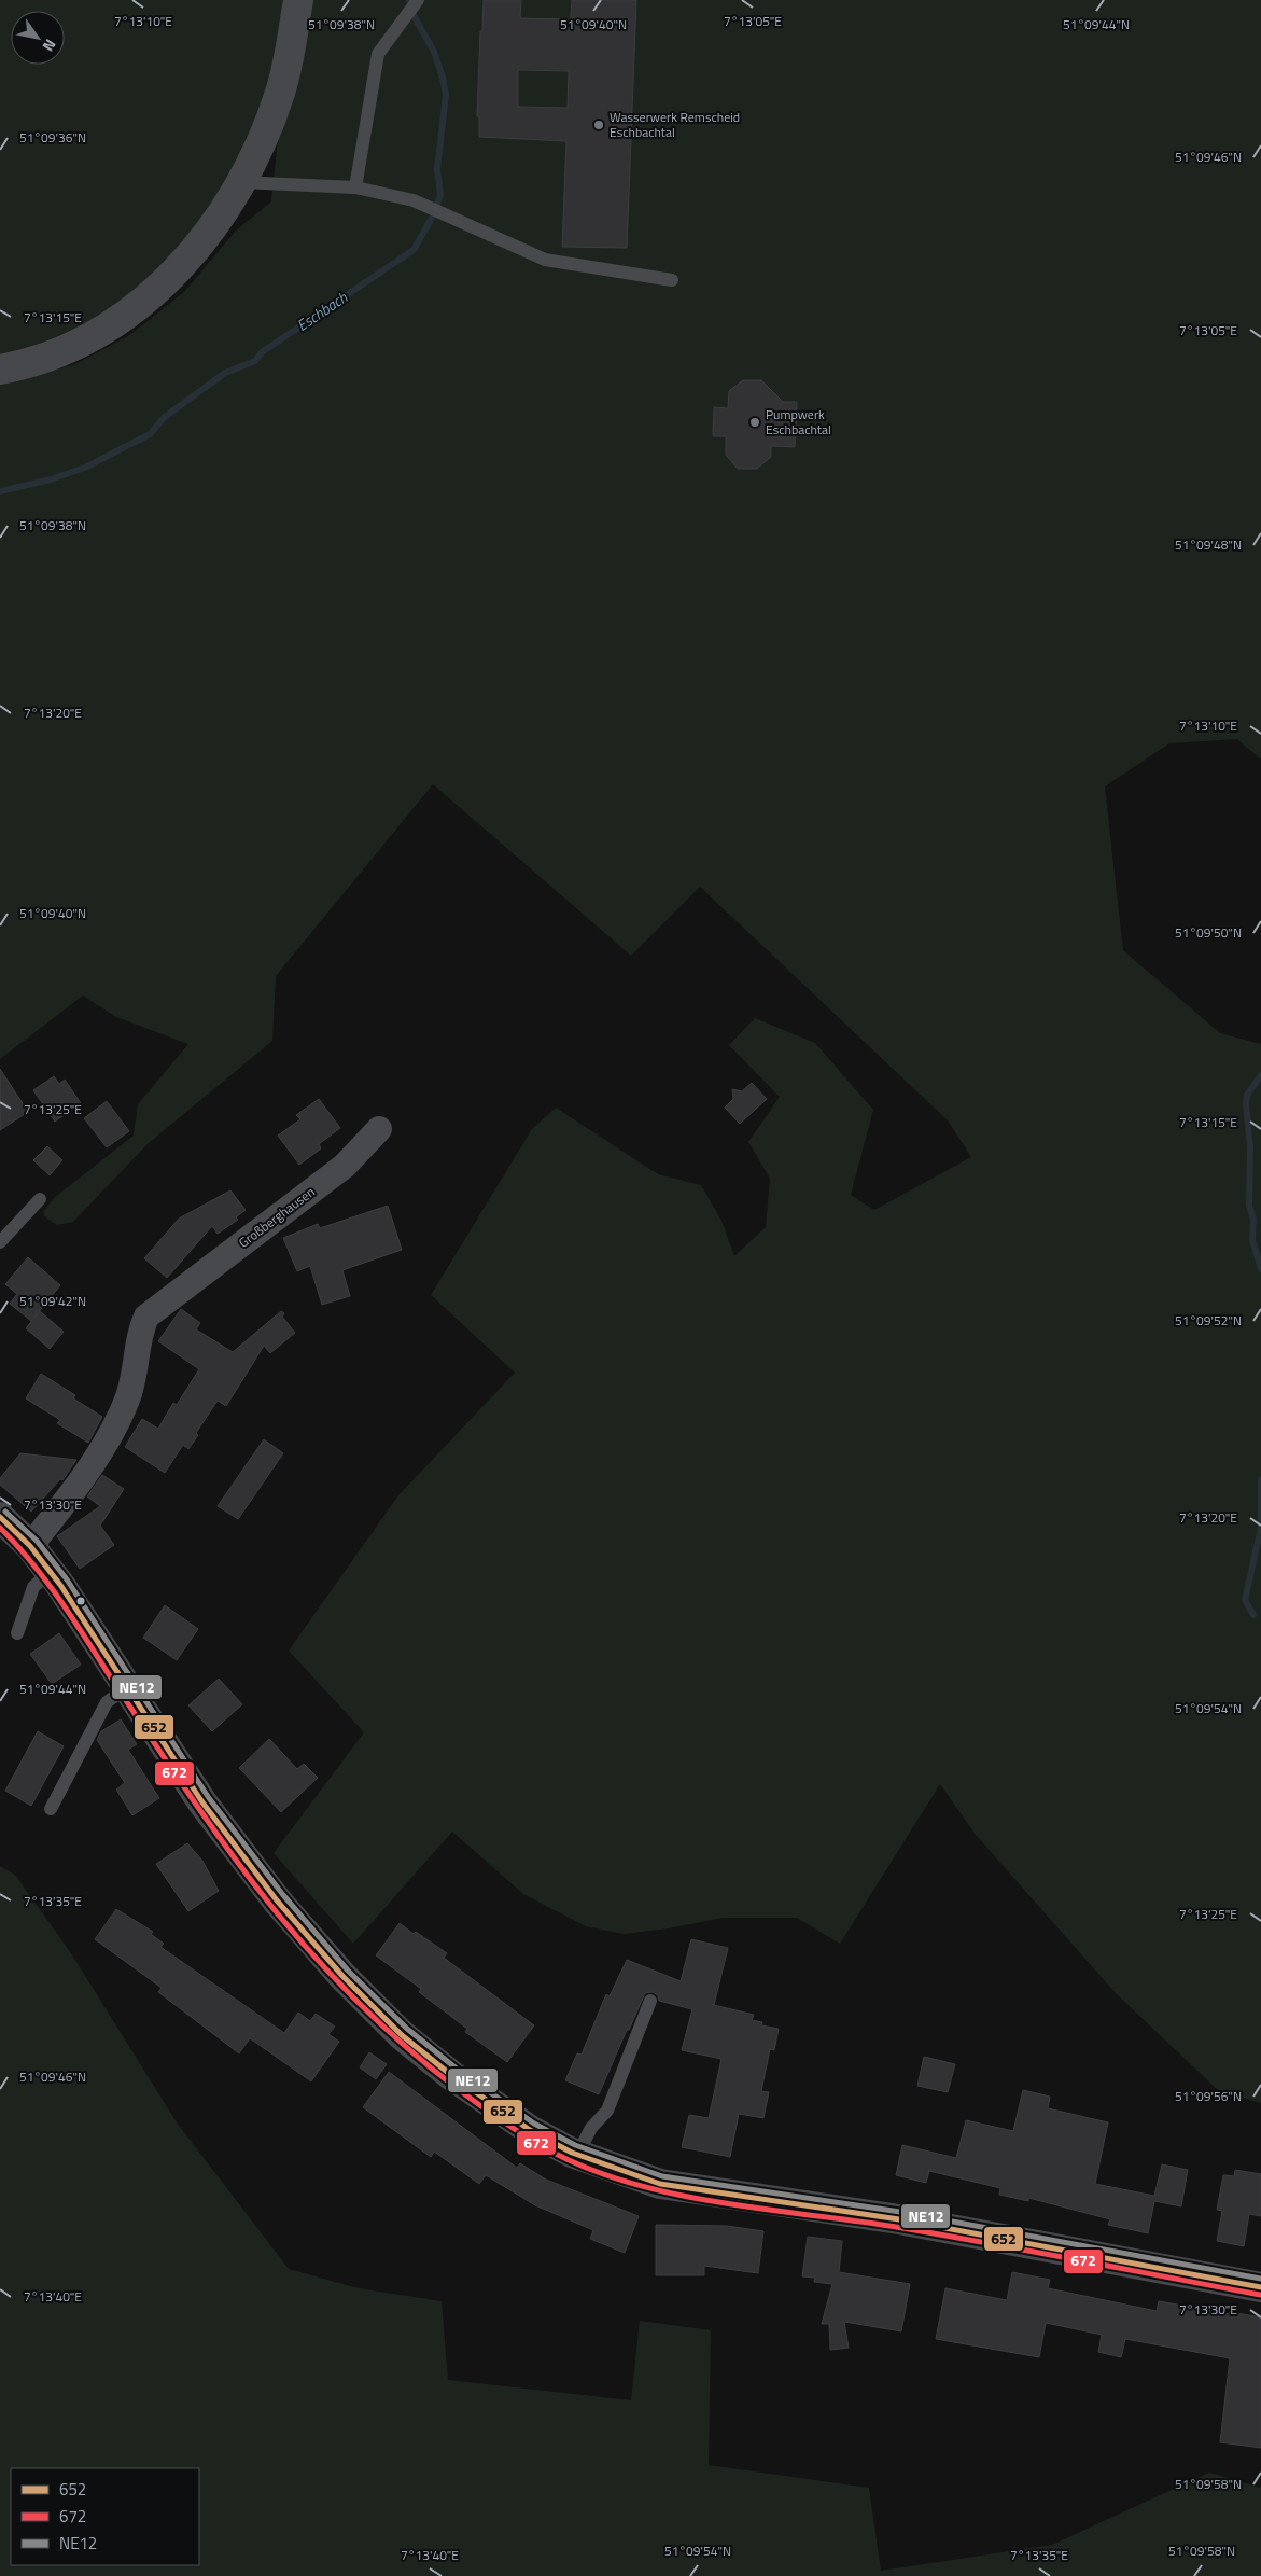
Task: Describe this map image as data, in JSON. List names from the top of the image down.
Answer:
{
  "streets": {
    "street": ["Großberghausen"]
  },
  "water": ["Eschbach"],
  "places": ["Wasserwerk Remscheid Eschbachtal", "Pumpwerk Eschbachtal"],
  "lines": ["transit line NE12", "transit line 652", "transit line 672"],
  "legend": ["652", "672", "NE12"],
  "north": "bottom right",
  "coordinates": [
    "7°13'10\"E",
    "7°13'05\"E",
    "51°09'40\"N",
    "51°09'38\"N",
    "51°09'44\"N",
    "51°09'36\"N",
    "51°09'46\"N",
    "7°13'15\"E",
    "51°09'48\"N",
    "7°13'20\"E",
    "51°09'50\"N",
    "7°13'25\"E",
    "51°09'42\"N",
    "51°09'52\"N",
    "7°13'30\"E",
    "51°09'54\"N",
    "7°13'35\"E",
    "51°09'56\"N",
    "7°13'40\"E",
    "51°09'58\"N"
  ]
}
